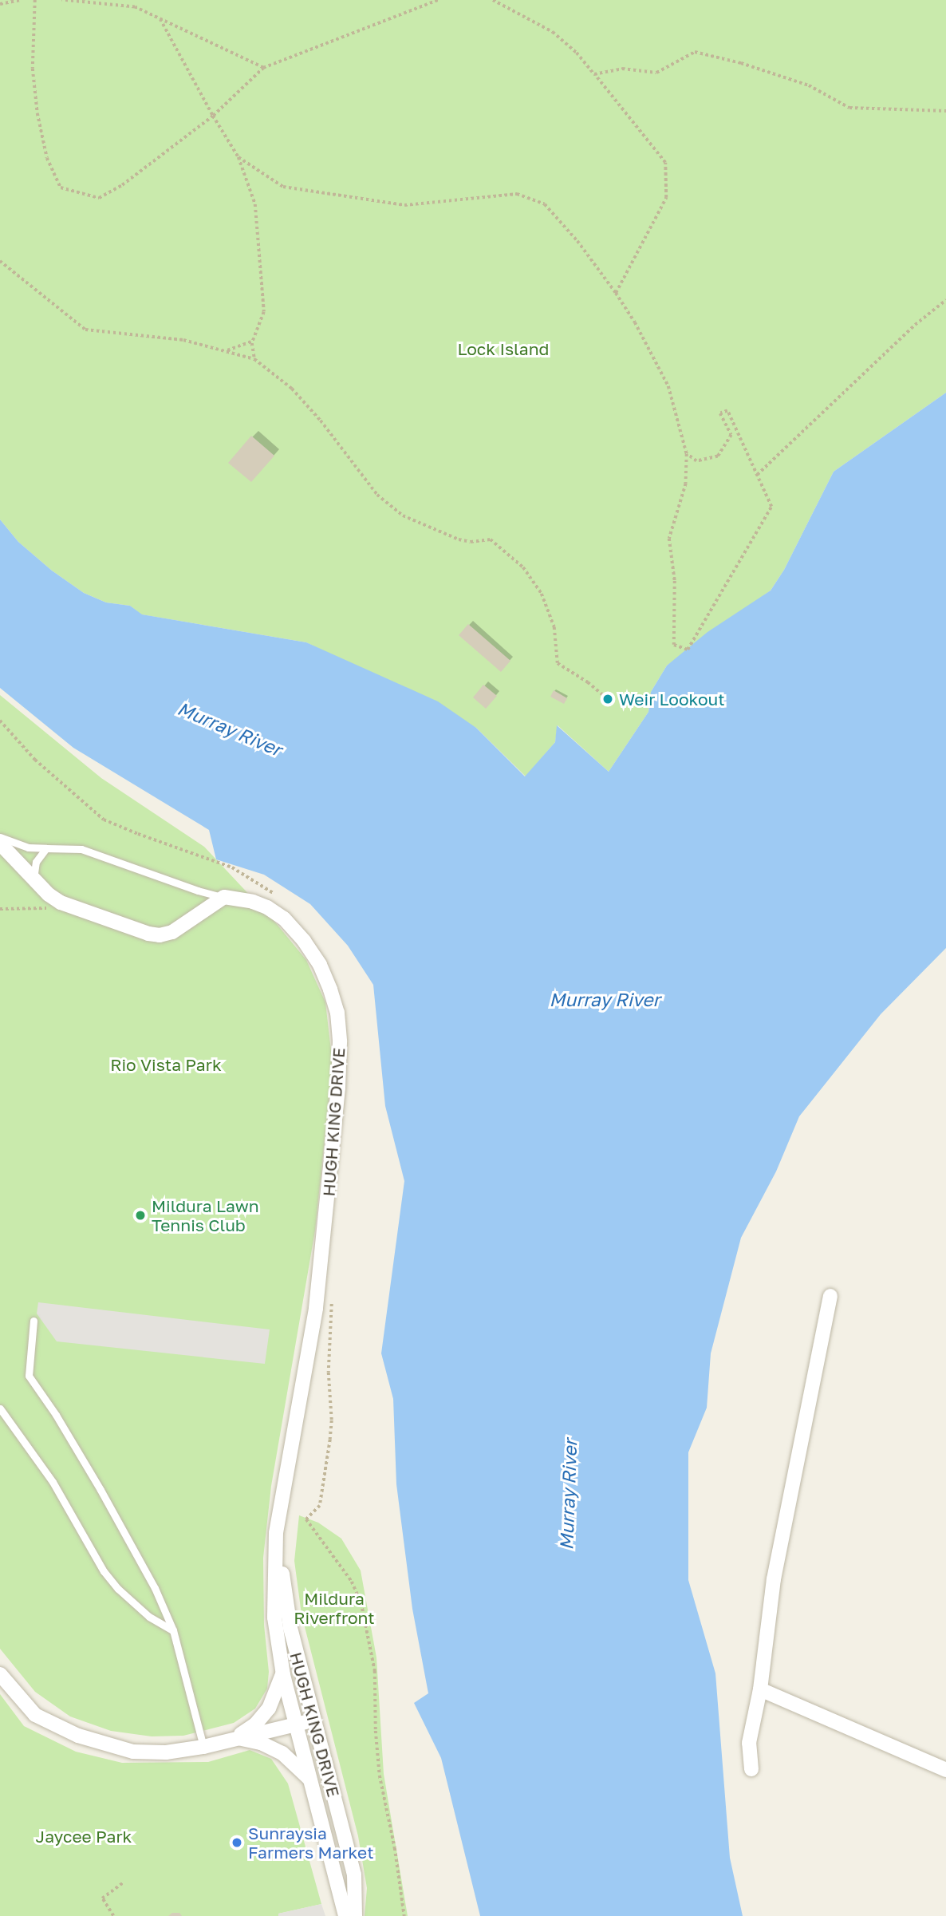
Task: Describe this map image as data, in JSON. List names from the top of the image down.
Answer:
{
  "streets": {
    "street": ["HUGH KING DRIVE"]
  },
  "water": ["Murray River"],
  "parks": [
    "Lock Island",
    "Rio Vista Park",
    "Mildura Riverfront",
    "Jaycee Park"
  ],
  "places": ["Weir Lookout", "Mildura Lawn Tennis Club", "Sunraysia Farmers Market"]
}
